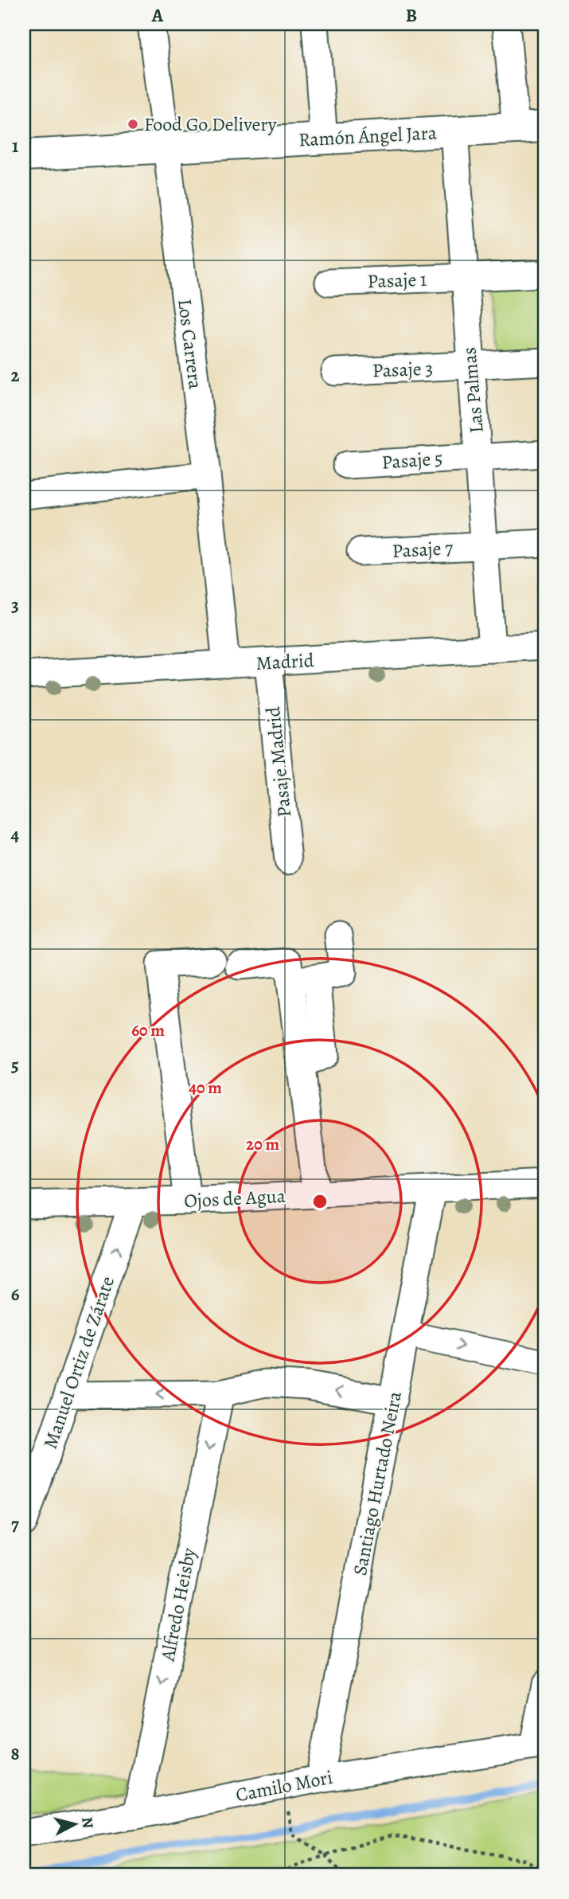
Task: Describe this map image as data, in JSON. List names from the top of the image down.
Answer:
{
  "streets": {
    "main road": ["Ramón Ángel Jara"],
    "street": [
      "Pasaje 1",
      "Los Carrera",
      "Pasaje 3",
      "Las Palmas",
      "Pasaje 5",
      "Pasaje 7",
      "Madrid",
      "Pasaje Madrid",
      "Ojos de Agua",
      "Manuel Ortiz de Zárate",
      "Santiago Hurtado Neira",
      "Alfredo Heisby",
      "Camilo Mori"
    ]
  },
  "crossings": [
    ["Ramón Ángel Jara", "Los Carrera"],
    ["Ramón Ángel Jara", "Las Palmas"],
    ["Pasaje 1", "Las Palmas"],
    ["Los Carrera", "Madrid"],
    ["Pasaje 3", "Las Palmas"],
    ["Las Palmas", "Pasaje 5"],
    ["Las Palmas", "Pasaje 7"],
    ["Las Palmas", "Madrid"],
    ["Madrid", "Pasaje Madrid"],
    ["Ojos de Agua", "Manuel Ortiz de Zárate"],
    ["Ojos de Agua", "Santiago Hurtado Neira"],
    ["Santiago Hurtado Neira", "Camilo Mori"],
    ["Alfredo Heisby", "Camilo Mori"]
  ],
  "one_way": ["Manuel Ortiz de Zárate", "Alfredo Heisby"],
  "places": ["Food Go Delivery"],
  "north": "right",
  "grid": {
    "columns": ["A", "B"],
    "rows": [
      "1",
      "2",
      "3",
      "4",
      "5",
      "6",
      "7",
      "8"
    ]
  },
  "rings": ["60 m", "40 m", "20 m"]
}
